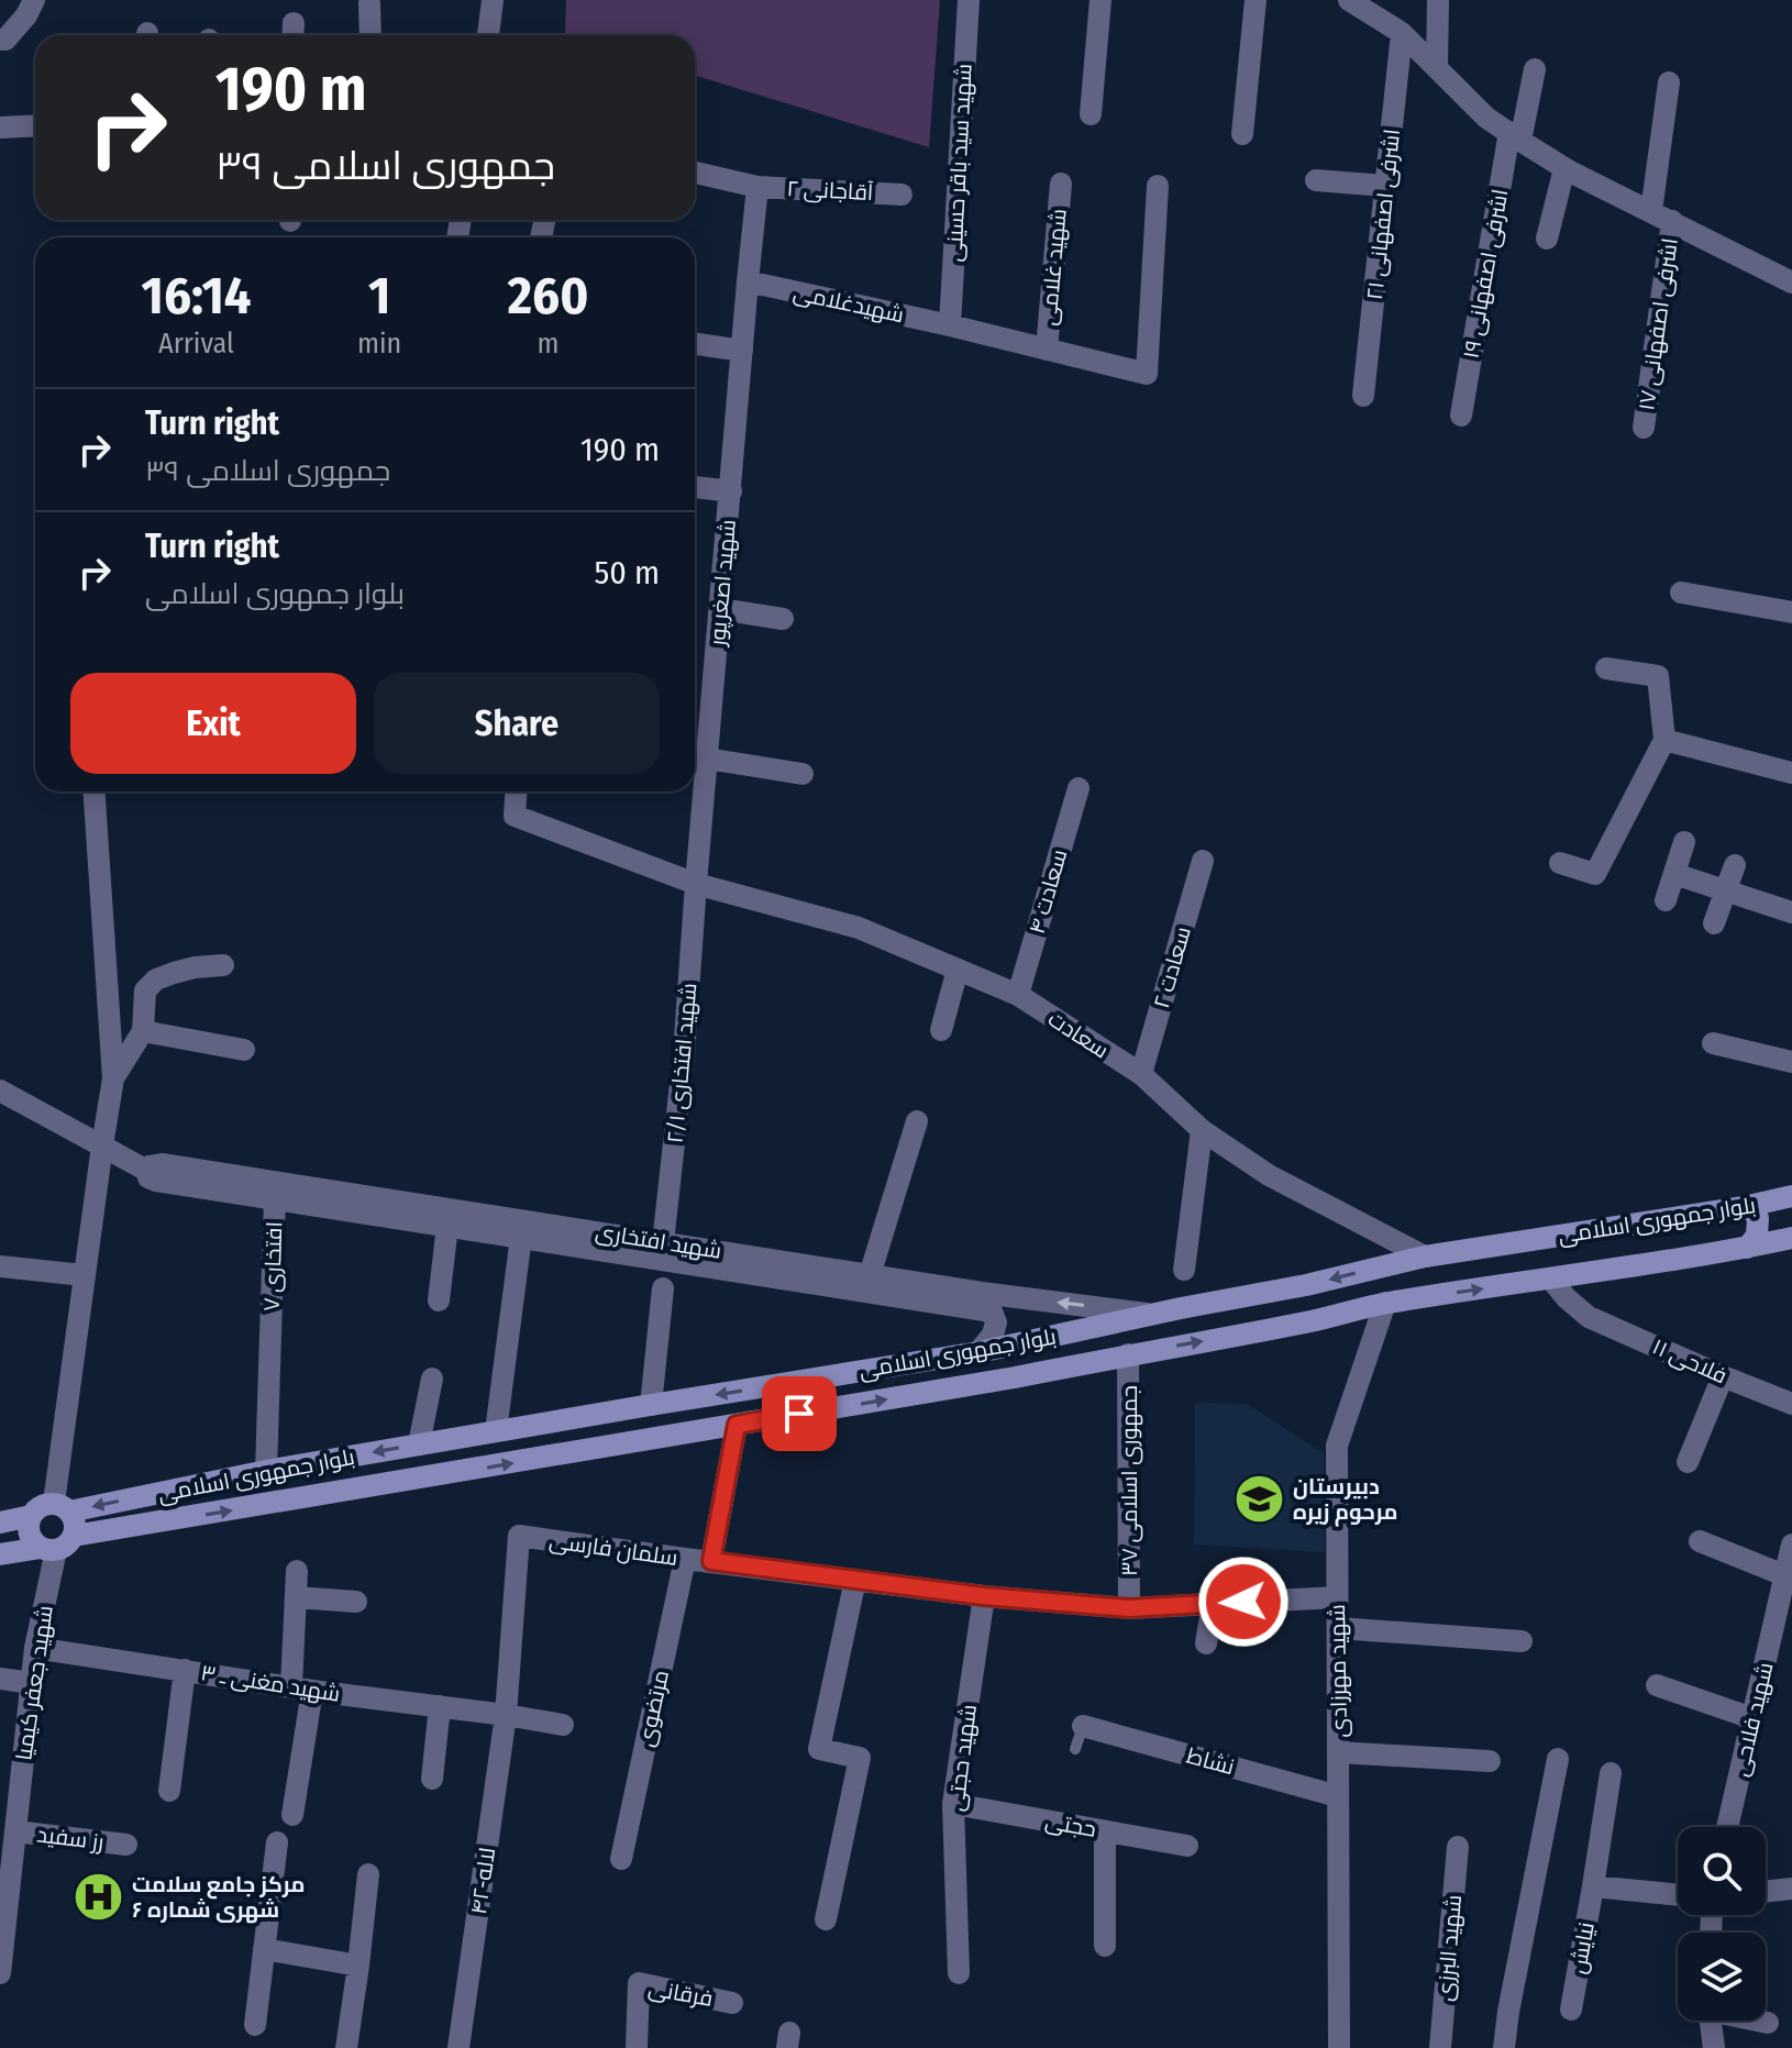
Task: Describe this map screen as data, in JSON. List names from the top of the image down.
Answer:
{
  "streets": {
    "main road": ["بلوار جمهوری اسلامی"],
    "street": [
      "شهید سید باقر حسینی",
      "آقاجانی ۲",
      "اشرفی اصفهانی ۲۱",
      "شهید غلامی",
      "اشرفی اصفهانی ۱۹",
      "شهیدغلامی",
      "اشرفی اصفهانی ۱۷",
      "شهید اصغرپور",
      "سعادت ۴",
      "سعادت ۲",
      "سعادت",
      "شهید افتخاری ۲/۱",
      "شهید افتخاری",
      "افتخاری ۷",
      "فلاحی ۱۱",
      "جمهوری اسلامی ۳۷",
      "سلمان فارسی",
      "شهید مهرزادی",
      "شهید جعفر کیمیا",
      "شهید مغنی ـ ۳",
      "مرتضوی",
      "شهید فلاحی",
      "شهید حجتی",
      "نشاط",
      "حجتی",
      "رز سفید",
      "لاله-۴۲",
      "شهید البرزی",
      "نیایش",
      "فرقانی"
    ]
  },
  "crossings": [
    ["شهید سید باقر حسینی", "شهیدغلامی"],
    ["آقاجانی ۲", "شهید اصغرپور"],
    ["شهید غلامی", "شهیدغلامی"],
    ["شهیدغلامی", "شهید اصغرپور"],
    ["شهید اصغرپور", "سعادت"],
    ["شهید اصغرپور", "شهید افتخاری ۲/۱"],
    ["سعادت ۴", "سعادت"],
    ["سعادت ۲", "سعادت"],
    ["سعادت", "شهید افتخاری ۲/۱"],
    ["سعادت", "بلوار جمهوری اسلامی"],
    ["شهید افتخاری ۲/۱", "شهید افتخاری"],
    ["بلوار جمهوری اسلامی", "شهید افتخاری"],
    ["بلوار جمهوری اسلامی", "افتخاری ۷"],
    ["بلوار جمهوری اسلامی", "فلاحی ۱۱"],
    ["بلوار جمهوری اسلامی", "جمهوری اسلامی ۳۷"],
    ["بلوار جمهوری اسلامی", "شهید مهرزادی"],
    ["بلوار جمهوری اسلامی", "شهید جعفر کیمیا"],
    ["جمهوری اسلامی ۳۷", "سلمان فارسی"],
    ["سلمان فارسی", "شهید مهرزادی"],
    ["سلمان فارسی", "مرتضوی"],
    ["سلمان فارسی", "شهید حجتی"],
    ["سلمان فارسی", "لاله-۴۲"],
    ["شهید مهرزادی", "نشاط"],
    ["شهید جعفر کیمیا", "شهید مغنی ـ ۳"],
    ["شهید جعفر کیمیا", "رز سفید"],
    ["شهید مغنی ـ ۳", "لاله-۴۲"],
    ["شهید حجتی", "حجتی"]
  ],
  "places": {
    "school or university": ["دبیرستان مرحوم زیره"],
    "hospital": ["مرکز جامع سلامت شهری شماره ۶"]
  },
  "page": {
    "turn": ["190 m", "جمهوری اسلامی ۳۹"],
    "eta": [
      "16:14",
      "Arrival",
      "1",
      "min",
      "260",
      "m"
    ],
    "list": [
      {
        "name": "Turn right",
        "note": "جمهوری اسلامی ۳۹",
        "value": "190 m"
      },
      {
        "name": "Turn right",
        "note": "بلوار جمهوری اسلامی",
        "value": "50 m"
      }
    ],
    "buttons": ["Exit", "Share"]
  }
}
